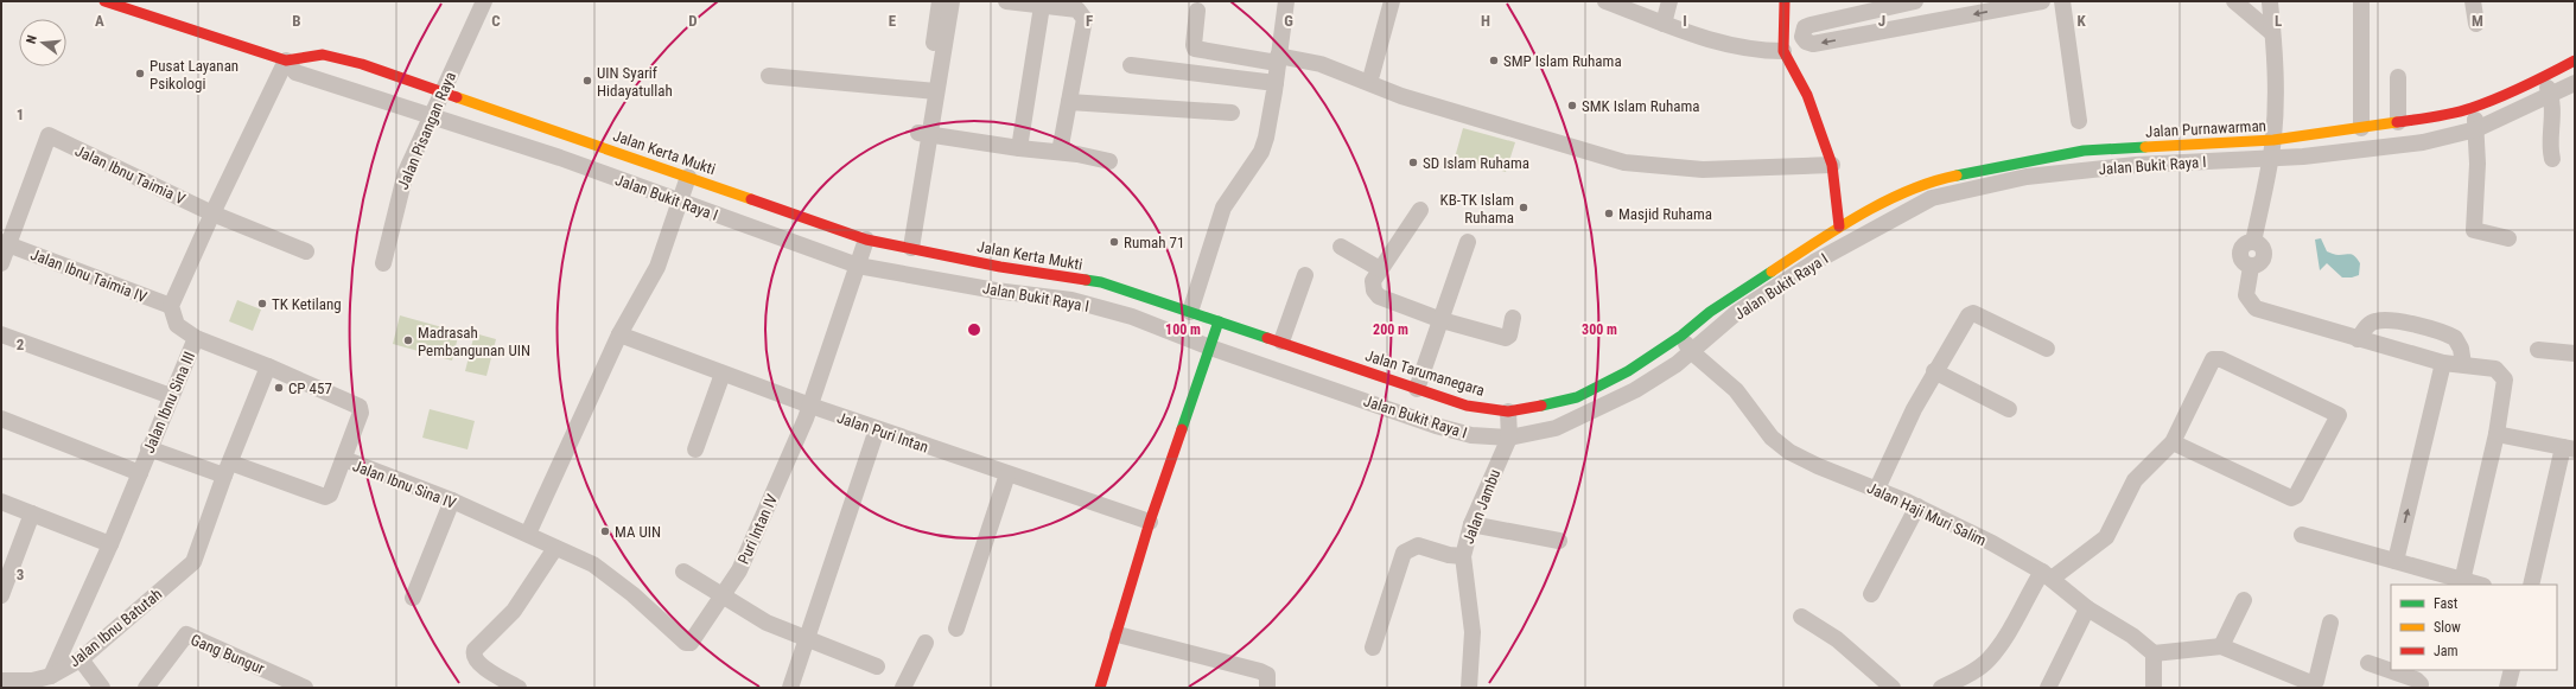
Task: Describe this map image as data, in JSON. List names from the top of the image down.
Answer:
{
  "streets": {
    "street": [
      "Jalan Purnawarman",
      "Jalan Pisangan Raya",
      "Jalan Kerta Mukti",
      "Jalan Bukit Raya I",
      "Jalan Ibnu Taimia V",
      "Jalan Ibnu Taimia IV",
      "Jalan Tarumanegara",
      "Jalan Ibnu Sina III",
      "Jalan Puri Intan",
      "Jalan Ibnu Sina IV",
      "Jalan Jambu",
      "Jalan Haji Muri Salim",
      "Puri Intan IV",
      "Jalan Ibnu Batutah",
      "Gang Bungur"
    ]
  },
  "crossings": [
    ["Jalan Purnawarman", "Jalan Bukit Raya I"],
    ["Jalan Purnawarman", "Jalan Tarumanegara"],
    ["Jalan Pisangan Raya", "Jalan Kerta Mukti"],
    ["Jalan Pisangan Raya", "Jalan Bukit Raya I"],
    ["Jalan Kerta Mukti", "Jalan Bukit Raya I"],
    ["Jalan Kerta Mukti", "Jalan Tarumanegara"],
    ["Jalan Kerta Mukti", "Puri Intan IV"],
    ["Jalan Bukit Raya I", "Jalan Tarumanegara"],
    ["Jalan Bukit Raya I", "Jalan Jambu"],
    ["Jalan Bukit Raya I", "Jalan Haji Muri Salim"],
    ["Jalan Bukit Raya I", "Puri Intan IV"],
    ["Jalan Ibnu Taimia V", "Jalan Ibnu Taimia IV"],
    ["Jalan Ibnu Taimia IV", "Jalan Ibnu Sina III"],
    ["Jalan Tarumanegara", "Jalan Jambu"],
    ["Jalan Tarumanegara", "Jalan Haji Muri Salim"],
    ["Jalan Ibnu Sina III", "Jalan Ibnu Sina IV"],
    ["Jalan Ibnu Sina III", "Jalan Ibnu Batutah"],
    ["Jalan Puri Intan", "Puri Intan IV"],
    ["Jalan Ibnu Sina IV", "Puri Intan IV"]
  ],
  "places": [
    "SMP Islam Ruhama",
    "Pusat Layanan Psikologi",
    "UIN Syarif Hidayatullah",
    "SMK Islam Ruhama",
    "SD Islam Ruhama",
    "KB-TK Islam Ruhama",
    "Masjid Ruhama",
    "Rumah 71",
    "TK Ketilang",
    "Madrasah Pembangunan UIN",
    "CP 457",
    "MA UIN"
  ],
  "legend": ["Fast", "Slow", "Jam"],
  "north": "left",
  "grid": {
    "columns": [
      "A",
      "B",
      "C",
      "D",
      "E",
      "F",
      "G",
      "H",
      "I",
      "J",
      "K",
      "L",
      "M"
    ],
    "rows": ["1", "2", "3"]
  },
  "rings": ["100 m", "200 m", "300 m"]
}
